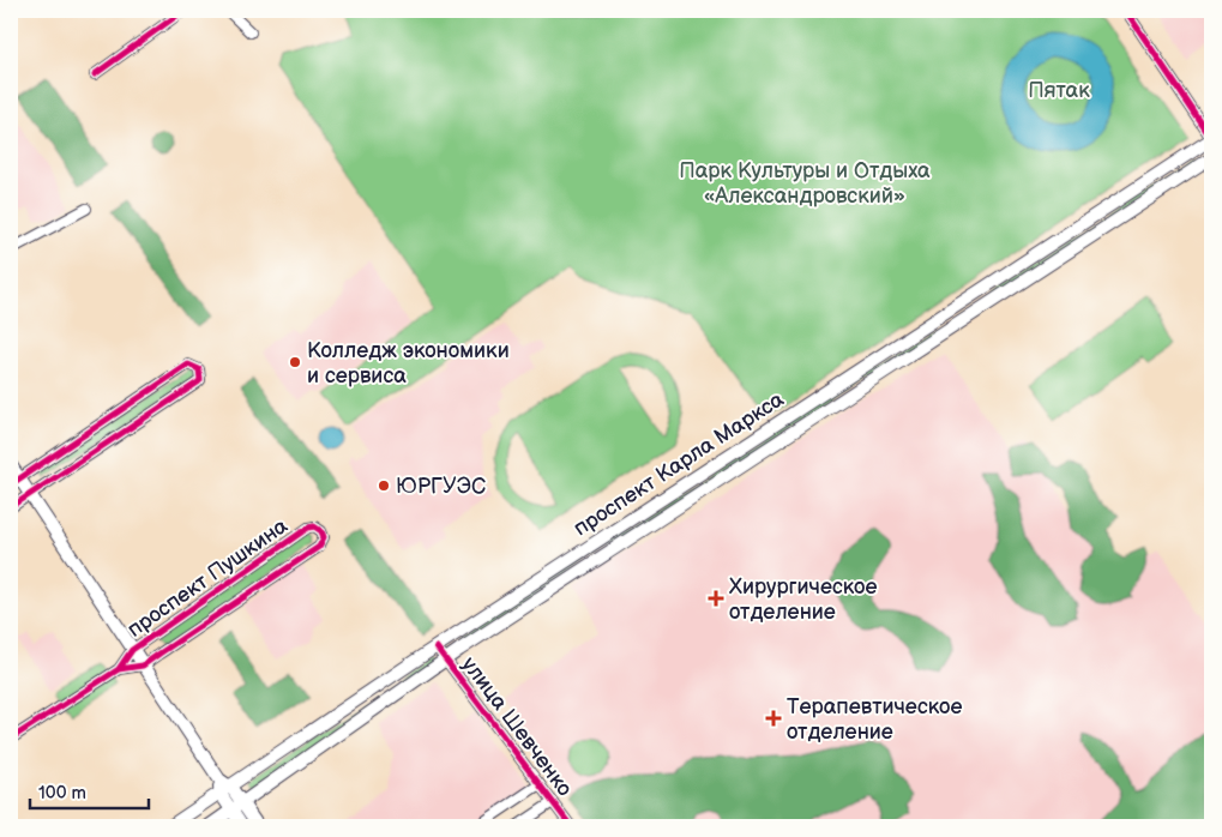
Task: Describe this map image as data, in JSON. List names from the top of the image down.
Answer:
{
  "streets": {
    "main road": ["проспект Карла Маркса"],
    "street": ["проспект Пушкина", "улица Шевченко"]
  },
  "crossings": [
    ["проспект Карла Маркса", "улица Шевченко"]
  ],
  "parks": ["Пятак", "Парк Культуры и Отдыха «Александровский»"],
  "places": {
    "other": ["Колледж экономики и сервиса", "ЮРГУЭС"],
    "health": ["Хирургическое отделение", "Терапевтическое отделение"]
  },
  "scale_bar": "100 m"
}
